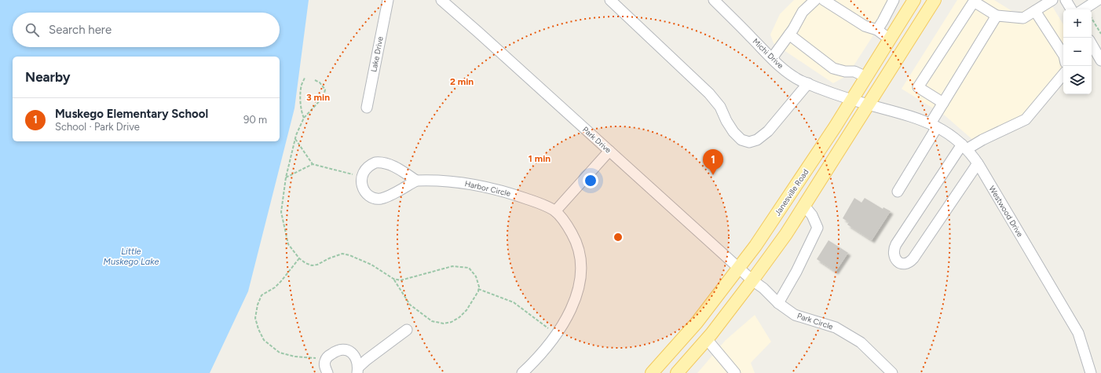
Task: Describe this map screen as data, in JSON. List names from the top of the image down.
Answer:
{
  "streets": {
    "main road": ["Janesville Road"],
    "street": [
      "Michi Drive",
      "Lake Drive",
      "Park Drive",
      "Harbor Circle",
      "Westwood Drive",
      "Park Circle"
    ]
  },
  "crossings": [
    ["Michi Drive", "Janesville Road"],
    ["Michi Drive", "Westwood Drive"],
    ["Park Drive", "Janesville Road"],
    ["Park Drive", "Park Circle"]
  ],
  "water": ["Little Muskego Lake"],
  "page": {
    "map_buttons": ["+", "−"],
    "search": "Search here",
    "heading": "Nearby",
    "list": [
      {
        "mark": "1",
        "name": "Muskego Elementary School",
        "note": "School · Park Drive",
        "value": "90 m"
      }
    ],
    "pins": "1"
  },
  "rings": ["2 min", "3 min", "1 min"]
}
